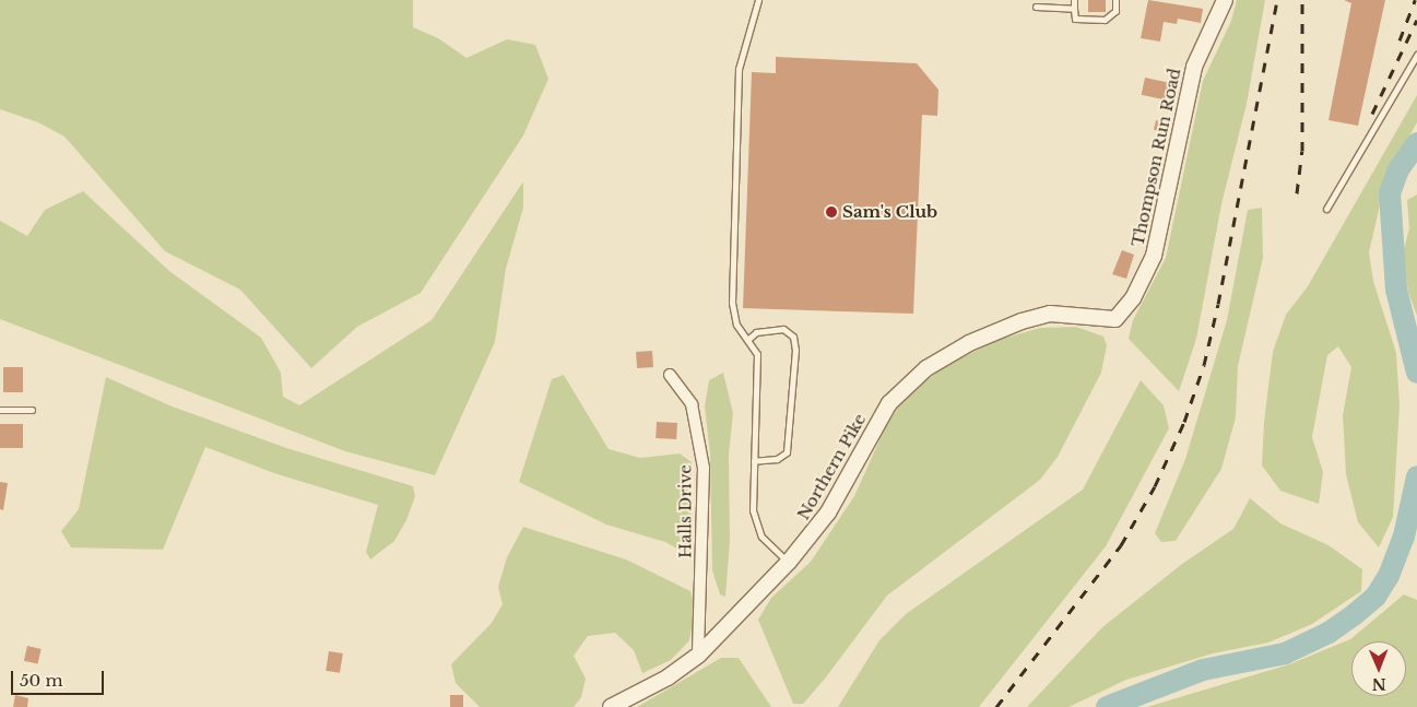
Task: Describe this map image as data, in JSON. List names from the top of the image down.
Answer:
{
  "streets": {
    "street": ["Thompson Run Road", "Northern Pike", "Halls Drive"]
  },
  "crossings": [
    ["Thompson Run Road", "Northern Pike"],
    ["Northern Pike", "Halls Drive"]
  ],
  "places": ["Sam's Club"],
  "scale_bar": "50 m",
  "north": "bottom"
}
